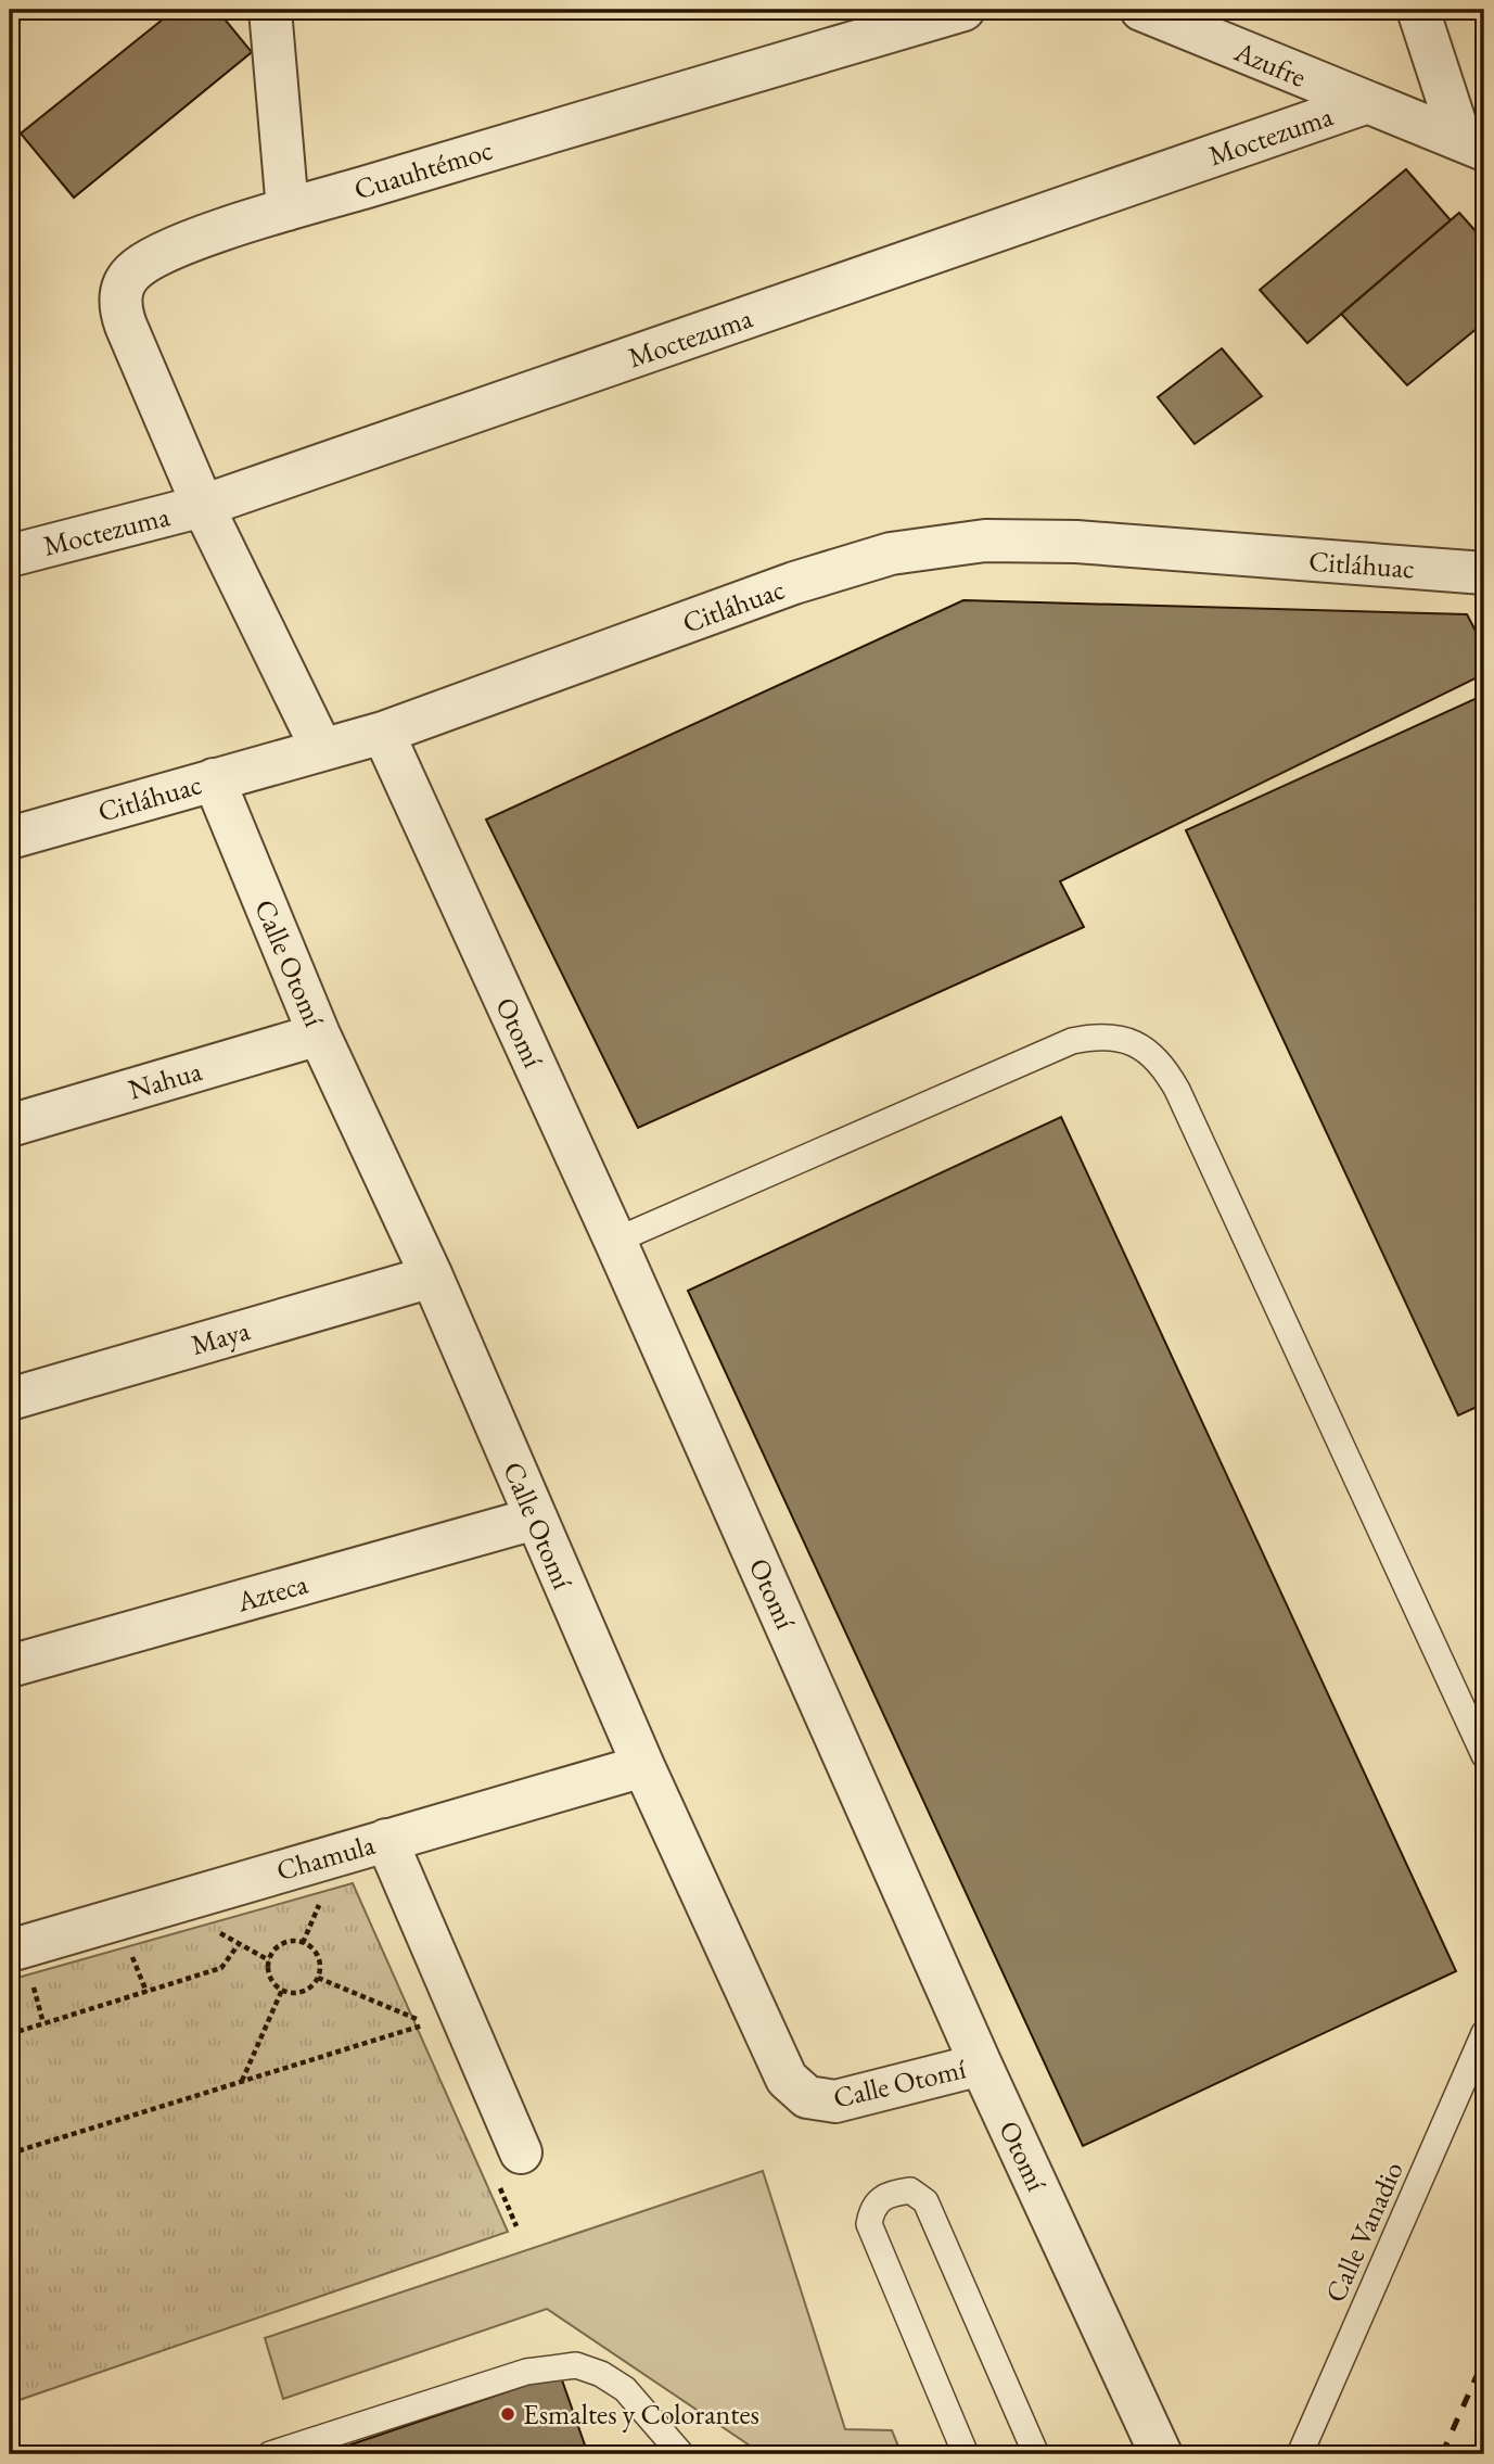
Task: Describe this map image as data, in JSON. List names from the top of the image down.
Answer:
{
  "streets": {
    "street": [
      "Azufre",
      "Moctezuma",
      "Cuauhtémoc",
      "Citláhuac",
      "Calle Otomí",
      "Otomí",
      "Nahua",
      "Maya",
      "Azteca",
      "Chamula"
    ],
    "lane": ["Calle Vanadio"]
  },
  "crossings": [
    ["Azufre", "Moctezuma"],
    ["Moctezuma", "Cuauhtémoc"],
    ["Citláhuac", "Calle Otomí"],
    ["Citláhuac", "Otomí"],
    ["Calle Otomí", "Otomí"],
    ["Calle Otomí", "Nahua"],
    ["Calle Otomí", "Maya"],
    ["Calle Otomí", "Azteca"],
    ["Calle Otomí", "Chamula"]
  ],
  "places": ["Esmaltes y Colorantes"]
}
